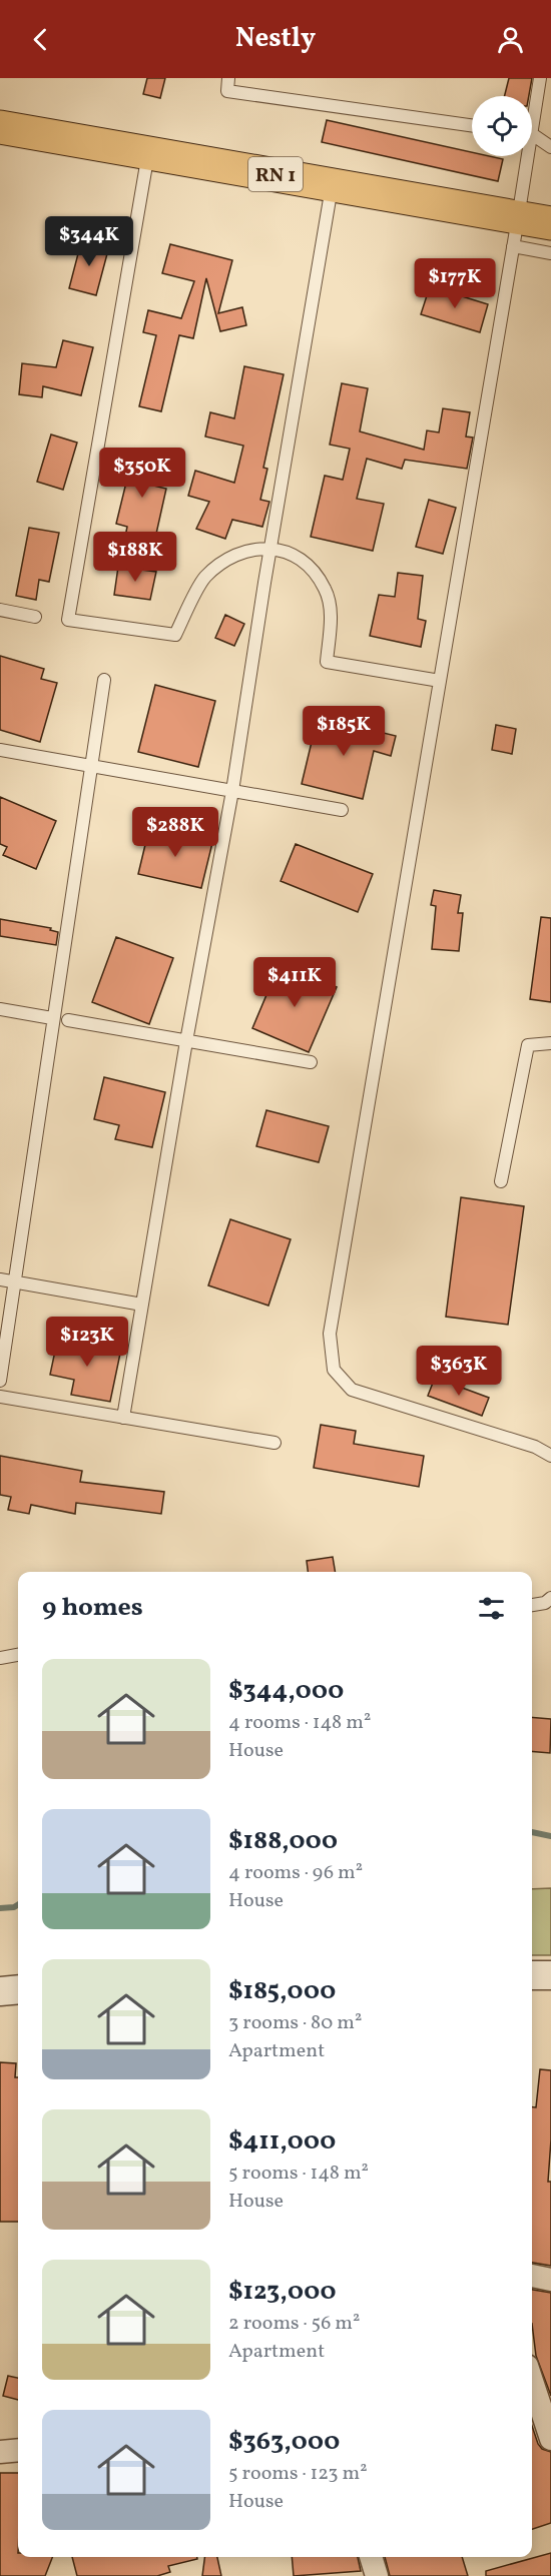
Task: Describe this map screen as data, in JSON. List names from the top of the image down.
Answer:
{
  "streets": {
    "main road": ["RN 1"]
  },
  "page": {
    "header": "Nestly",
    "price": [
      "$344K",
      "$177K",
      "$350K",
      "$188K",
      "$185K",
      "$288K",
      "$411K",
      "$123K",
      "$363K"
    ],
    "heading": "9 homes",
    "list": [
      {
        "name": "$344,000",
        "note": "4 rooms · 148 m² · House"
      },
      {
        "name": "$188,000",
        "note": "4 rooms · 96 m² · House"
      },
      {
        "name": "$185,000",
        "note": "3 rooms · 80 m² · Apartment"
      },
      {
        "name": "$411,000",
        "note": "5 rooms · 148 m² · House"
      },
      {
        "name": "$123,000",
        "note": "2 rooms · 56 m² · Apartment"
      },
      {
        "name": "$363,000",
        "note": "5 rooms · 123 m² · House"
      }
    ]
  }
}
